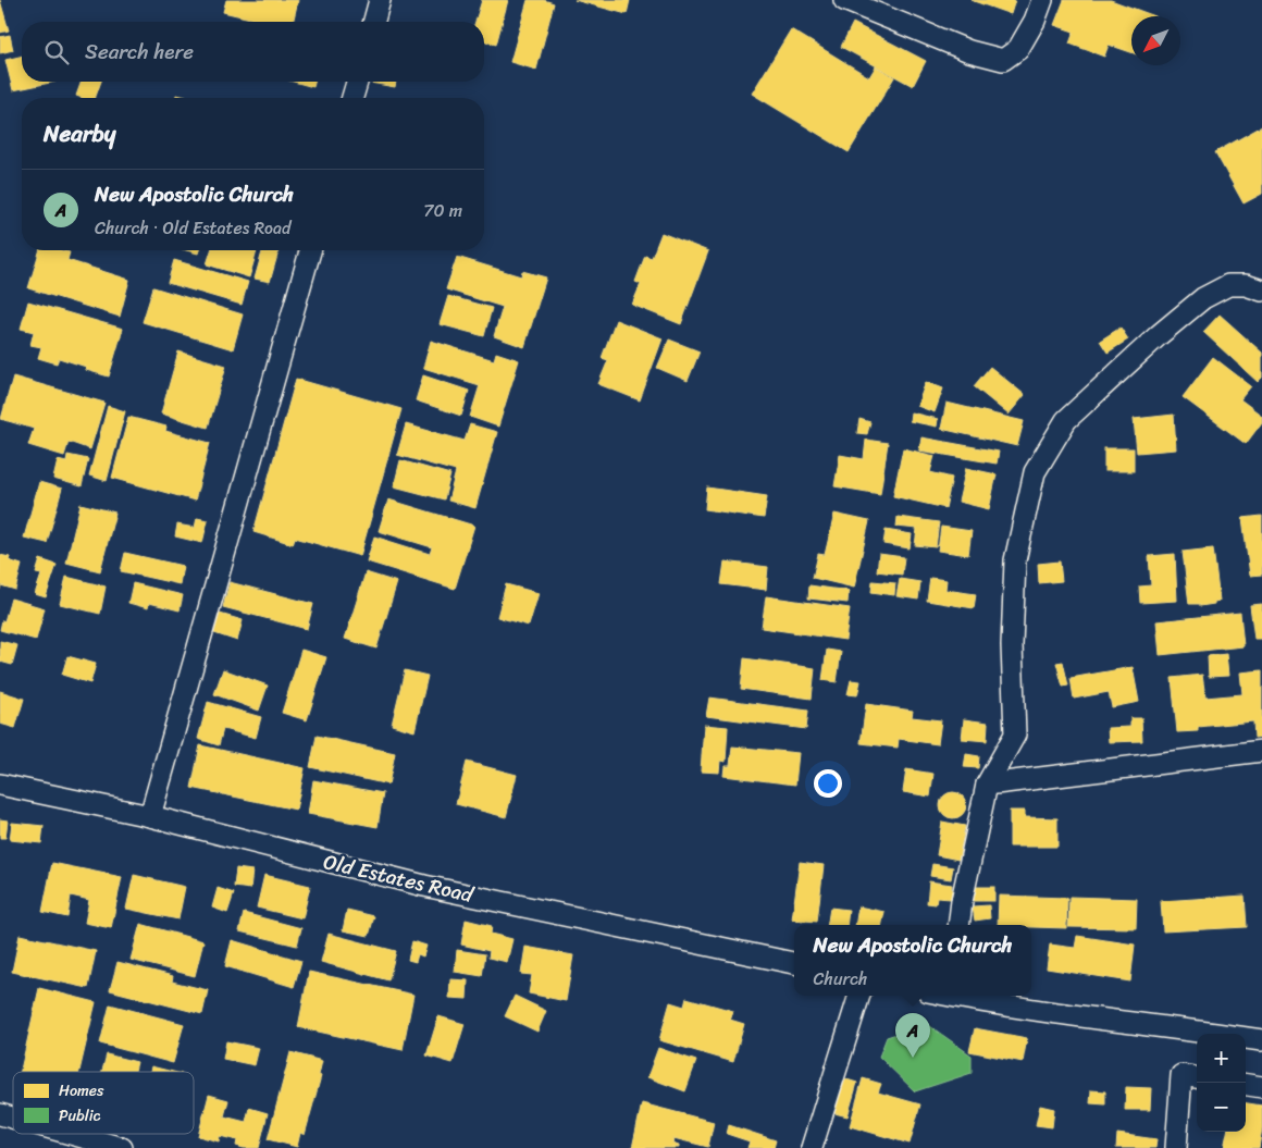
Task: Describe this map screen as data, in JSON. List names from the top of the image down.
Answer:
{
  "streets": {
    "street": ["Old Estates Road"]
  },
  "legend": ["Homes", "Public"],
  "north": "bottom left",
  "page": {
    "search": "Search here",
    "heading": "Nearby",
    "list": [
      {
        "mark": "A",
        "name": "New Apostolic Church",
        "note": "Church · Old Estates Road",
        "value": "70 m"
      }
    ],
    "popup": ["New Apostolic Church", "Church"],
    "pins": "A",
    "map_buttons": ["+", "−"]
  }
}
